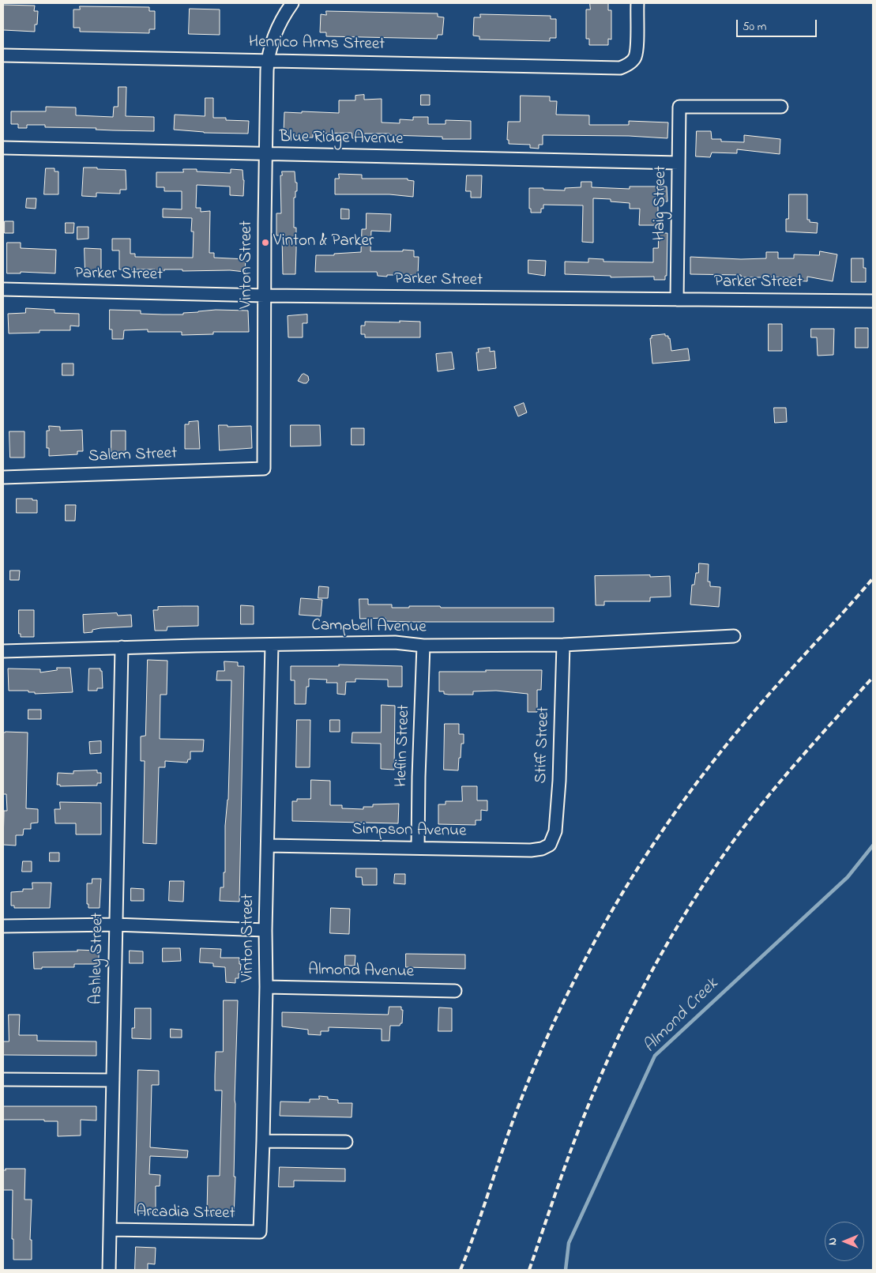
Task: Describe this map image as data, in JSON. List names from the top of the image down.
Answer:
{
  "streets": {
    "street": [
      "Henrico Arms Street",
      "Blue Ridge Avenue",
      "Haig Street",
      "Vinton Street",
      "Parker Street",
      "Salem Street",
      "Campbell Avenue",
      "Stiff Street",
      "Heflin Street",
      "Simpson Avenue",
      "Ashley Street",
      "Almond Avenue",
      "Arcadia Street"
    ]
  },
  "crossings": [
    ["Henrico Arms Street", "Vinton Street"],
    ["Blue Ridge Avenue", "Haig Street"],
    ["Blue Ridge Avenue", "Vinton Street"],
    ["Haig Street", "Parker Street"],
    ["Vinton Street", "Parker Street"],
    ["Vinton Street", "Salem Street"],
    ["Vinton Street", "Campbell Avenue"],
    ["Vinton Street", "Simpson Avenue"],
    ["Vinton Street", "Almond Avenue"],
    ["Vinton Street", "Arcadia Street"],
    ["Campbell Avenue", "Stiff Street"],
    ["Campbell Avenue", "Heflin Street"],
    ["Campbell Avenue", "Ashley Street"],
    ["Stiff Street", "Simpson Avenue"],
    ["Heflin Street", "Simpson Avenue"],
    ["Ashley Street", "Arcadia Street"]
  ],
  "water": ["Almond Creek"],
  "places": ["Vinton & Parker"],
  "scale_bar": "50 m",
  "north": "left"
}
